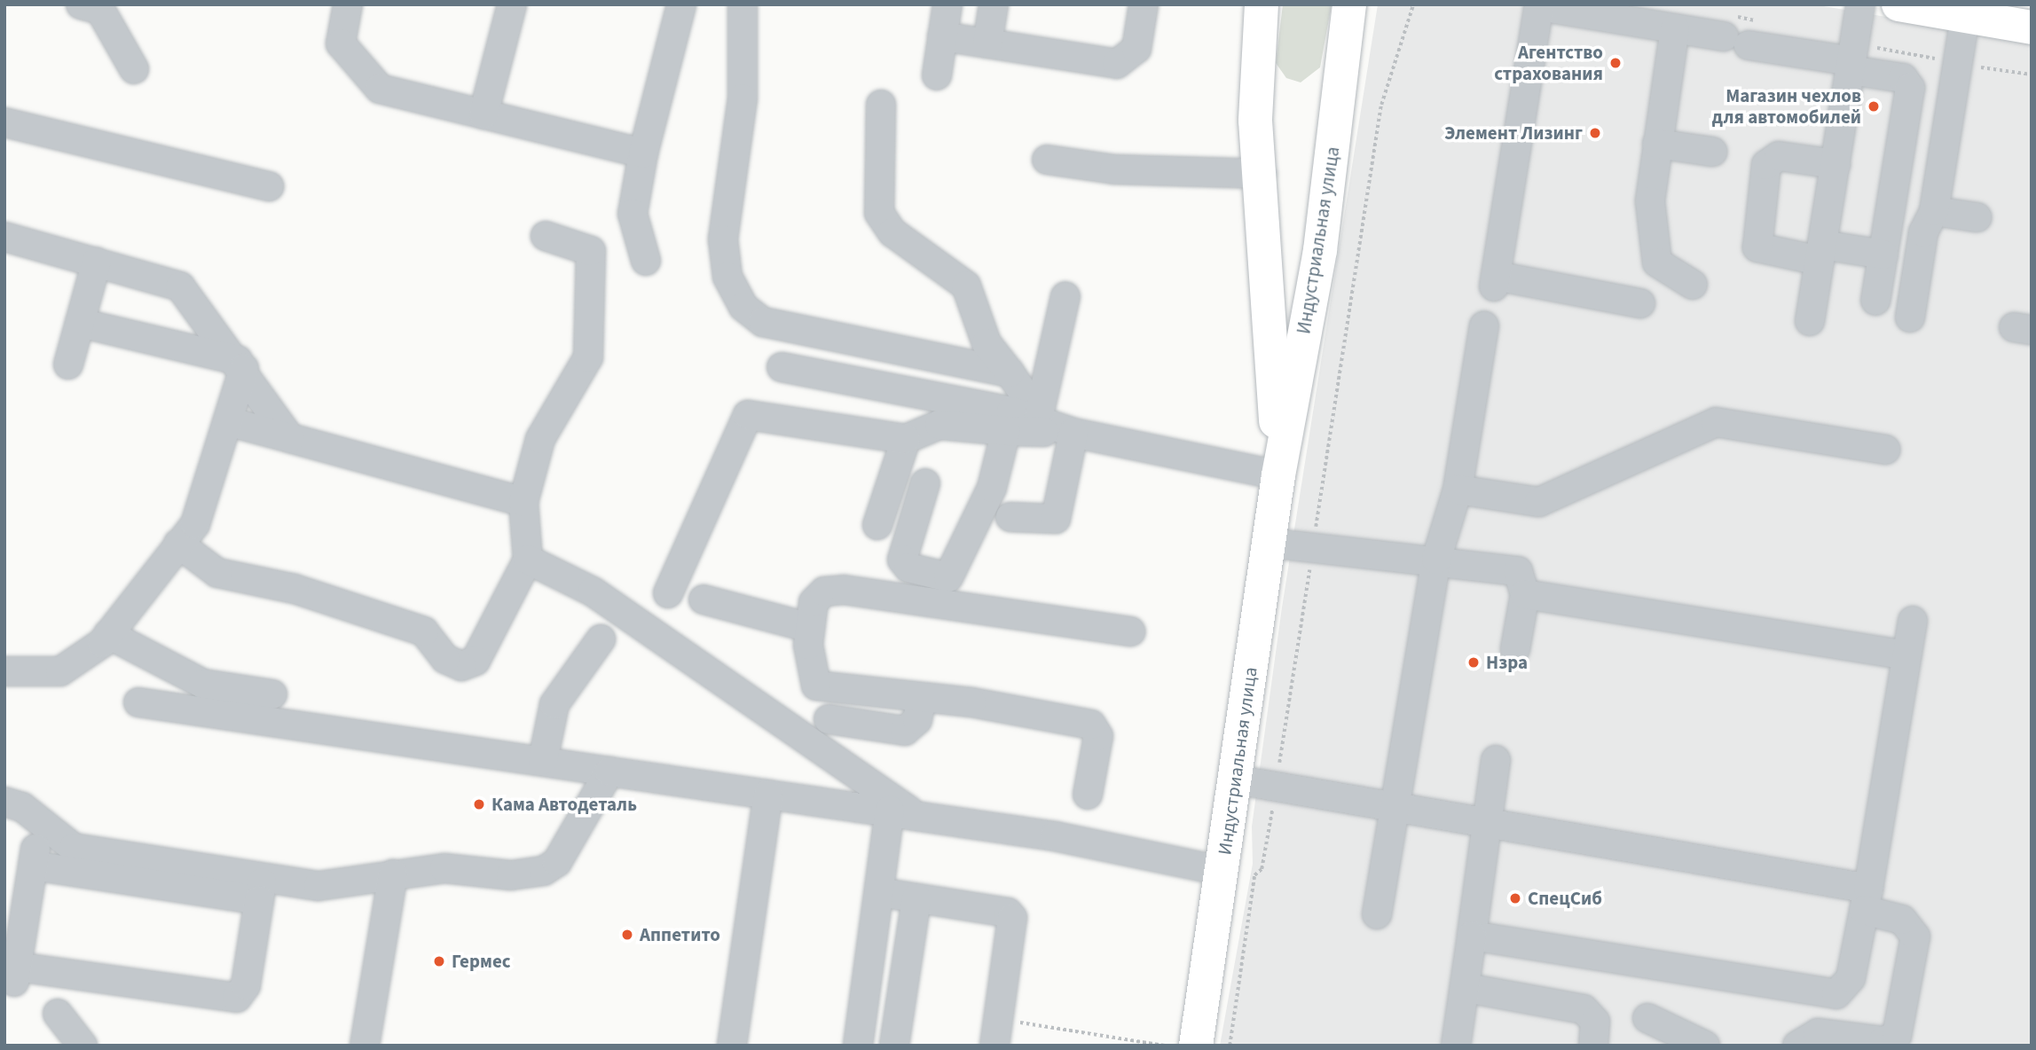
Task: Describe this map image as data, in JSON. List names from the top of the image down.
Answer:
{
  "streets": {
    "main road": ["Индустриальная улица"]
  },
  "places": [
    "Агентство страхования",
    "Магазин чехлов для автомобилей",
    "Элемент Лизинг",
    "Нзра",
    "Кама Автодеталь",
    "СпецСиб",
    "Аппетито",
    "Гермес"
  ]
}
